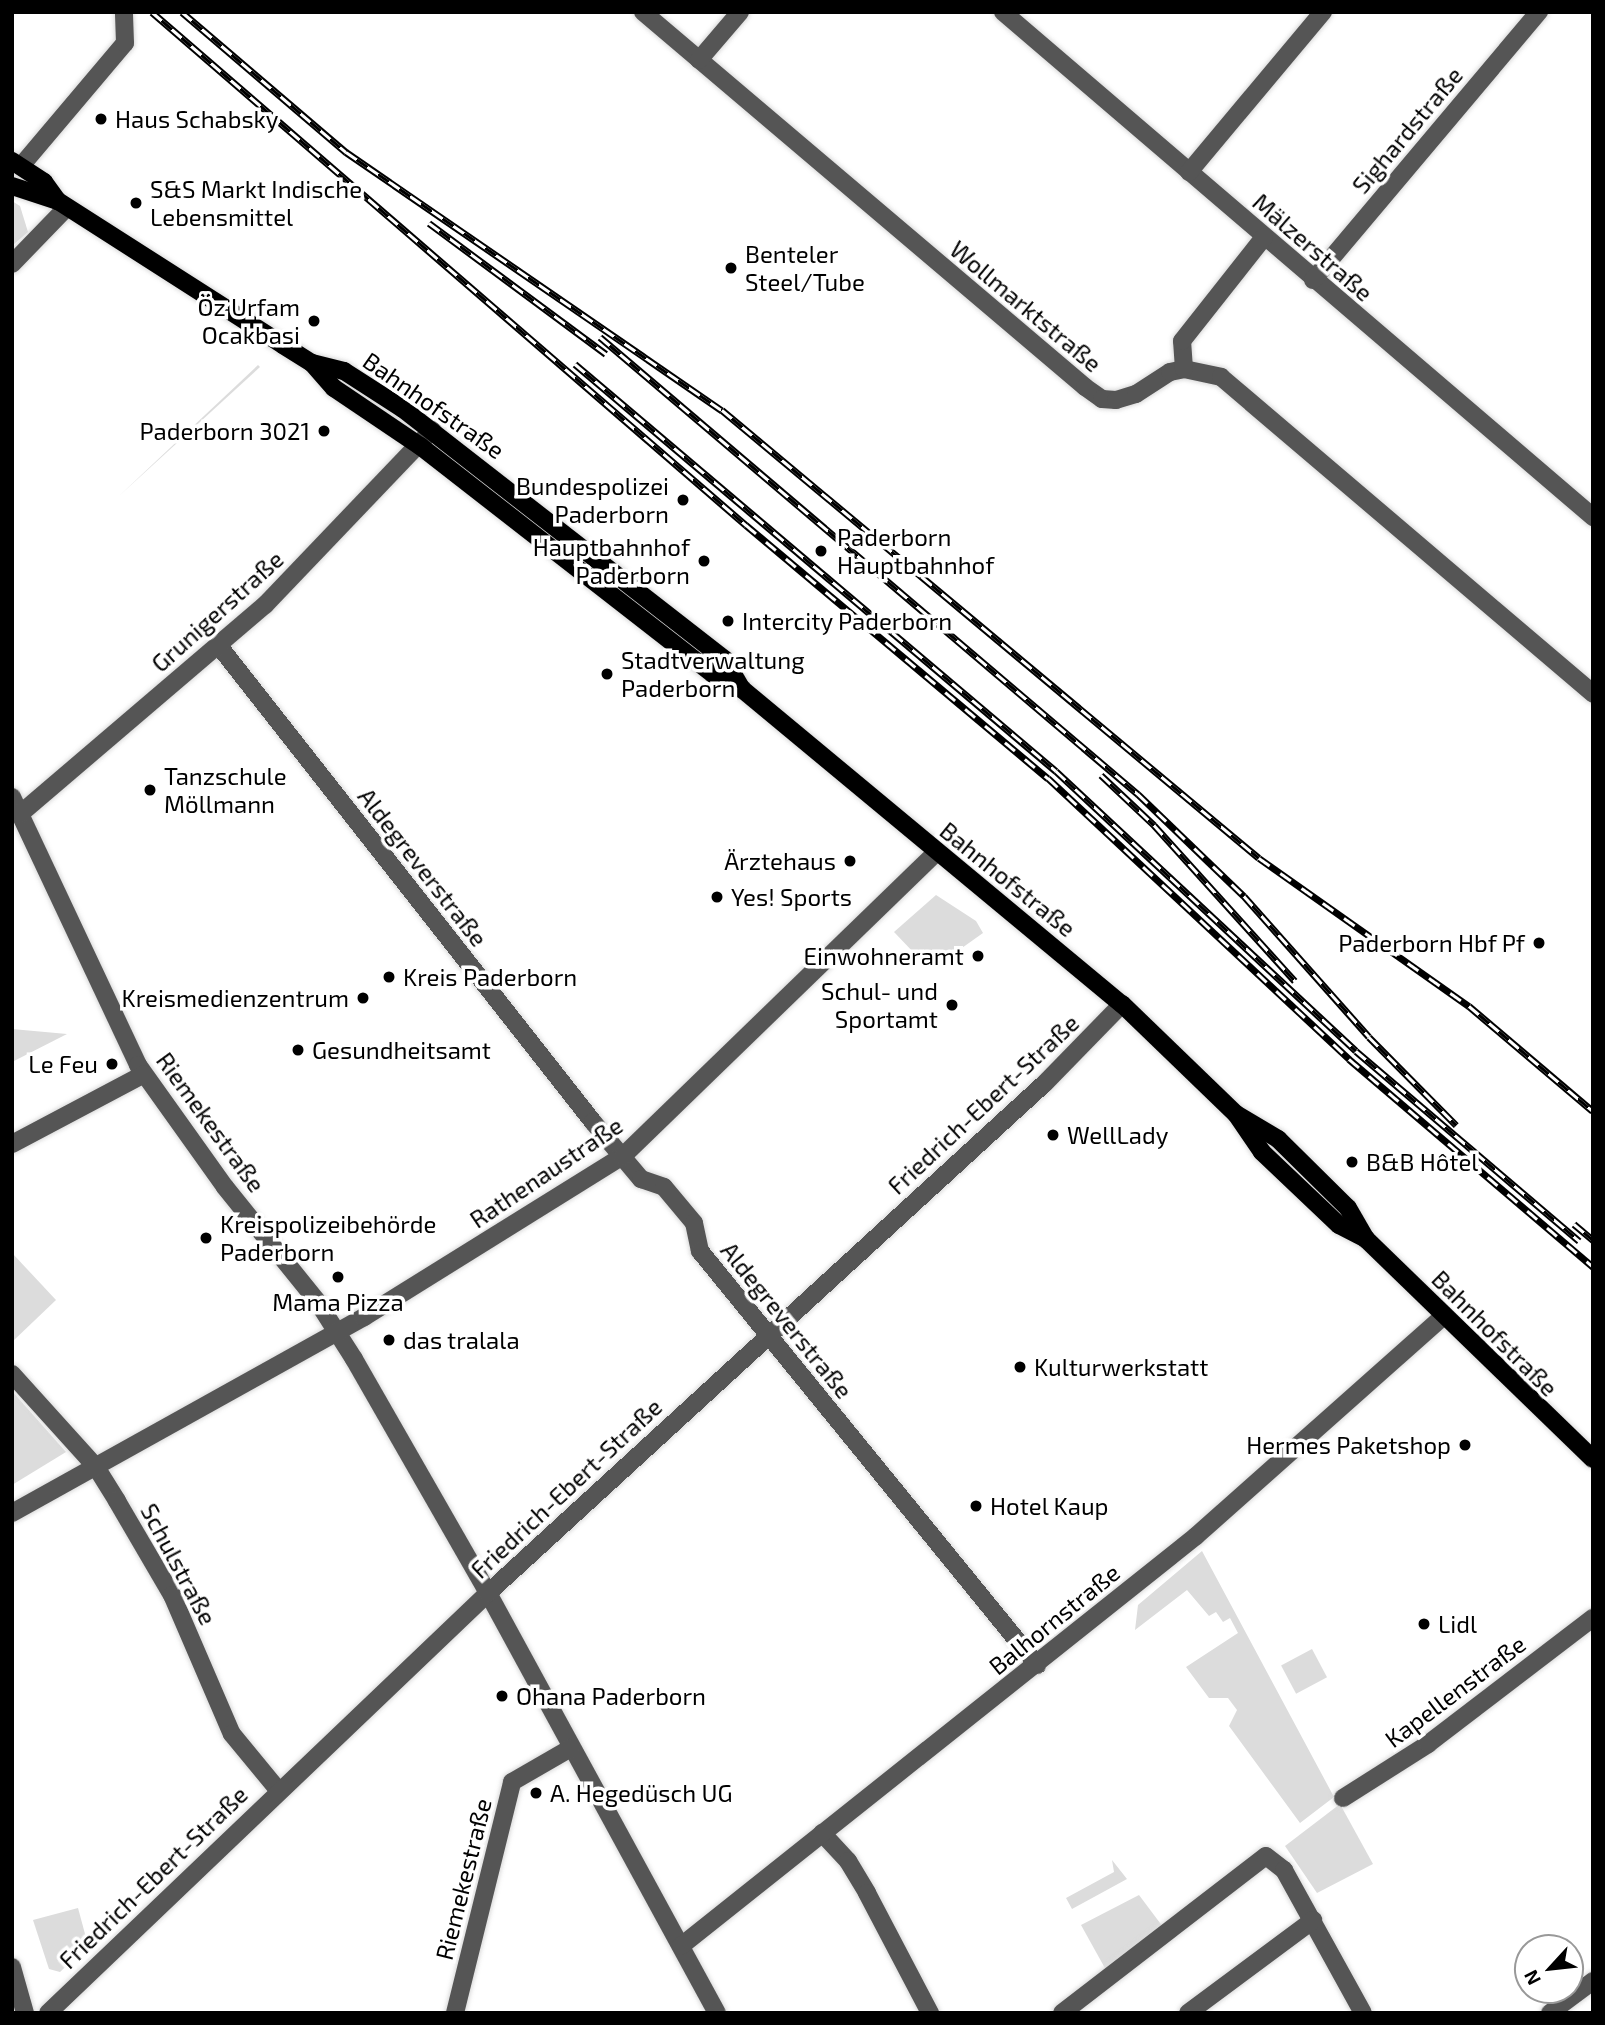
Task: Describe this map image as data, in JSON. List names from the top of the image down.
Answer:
{
  "streets": {
    "main road": ["Bahnhofstraße"],
    "street": [
      "Sighardstraße",
      "Mälzerstraße",
      "Wollmarktstraße",
      "Grunigerstraße",
      "Aldegreverstraße",
      "Friedrich-Ebert-Straße",
      "Riemekestraße",
      "Rathenaustraße",
      "Schulstraße",
      "Balhornstraße",
      "Kapellenstraße"
    ]
  },
  "crossings": [
    ["Sighardstraße", "Mälzerstraße"],
    ["Bahnhofstraße", "Grunigerstraße"],
    ["Bahnhofstraße", "Friedrich-Ebert-Straße"],
    ["Bahnhofstraße", "Rathenaustraße"],
    ["Bahnhofstraße", "Balhornstraße"],
    ["Grunigerstraße", "Aldegreverstraße"],
    ["Grunigerstraße", "Riemekestraße"],
    ["Aldegreverstraße", "Friedrich-Ebert-Straße"],
    ["Aldegreverstraße", "Rathenaustraße"],
    ["Aldegreverstraße", "Balhornstraße"],
    ["Friedrich-Ebert-Straße", "Riemekestraße"],
    ["Friedrich-Ebert-Straße", "Schulstraße"],
    ["Riemekestraße", "Rathenaustraße"],
    ["Riemekestraße", "Balhornstraße"],
    ["Rathenaustraße", "Schulstraße"]
  ],
  "places": [
    "Haus Schabsky",
    "S&S Markt Indische Lebensmittel",
    "Benteler Steel/Tube",
    "Öz Urfam Ocakbasi",
    "Paderborn 3021",
    "Bundespolizei Paderborn",
    "Paderborn Hauptbahnhof",
    "Hauptbahnhof Paderborn",
    "Intercity Paderborn",
    "Stadtverwaltung Paderborn",
    "Tanzschule Möllmann",
    "Ärztehaus",
    "Yes! Sports",
    "Paderborn Hbf Pf",
    "Einwohneramt",
    "Kreis Paderborn",
    "Kreismedienzentrum",
    "Schul- und Sportamt",
    "Gesundheitsamt",
    "Le Feu",
    "WellLady",
    "B&B Hôtel",
    "Kreispolizeibehörde Paderborn",
    "Mama Pizza",
    "das tralala",
    "Kulturwerkstatt",
    "Hermes Paketshop",
    "Hotel Kaup",
    "Lidl",
    "Ohana Paderborn",
    "A. Hegedüsch UG"
  ],
  "north": "bottom left"
}
